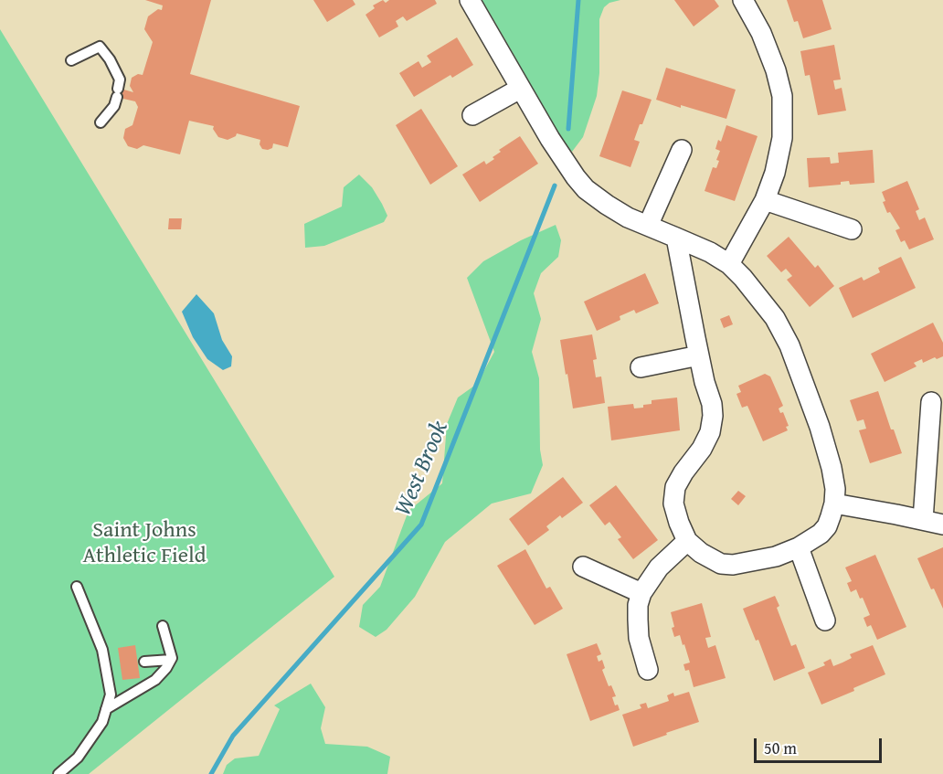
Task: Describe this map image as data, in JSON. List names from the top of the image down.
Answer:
{
  "water": ["West Brook"],
  "parks": ["Saint Johns Athletic Field"],
  "scale_bar": "50 m"
}
